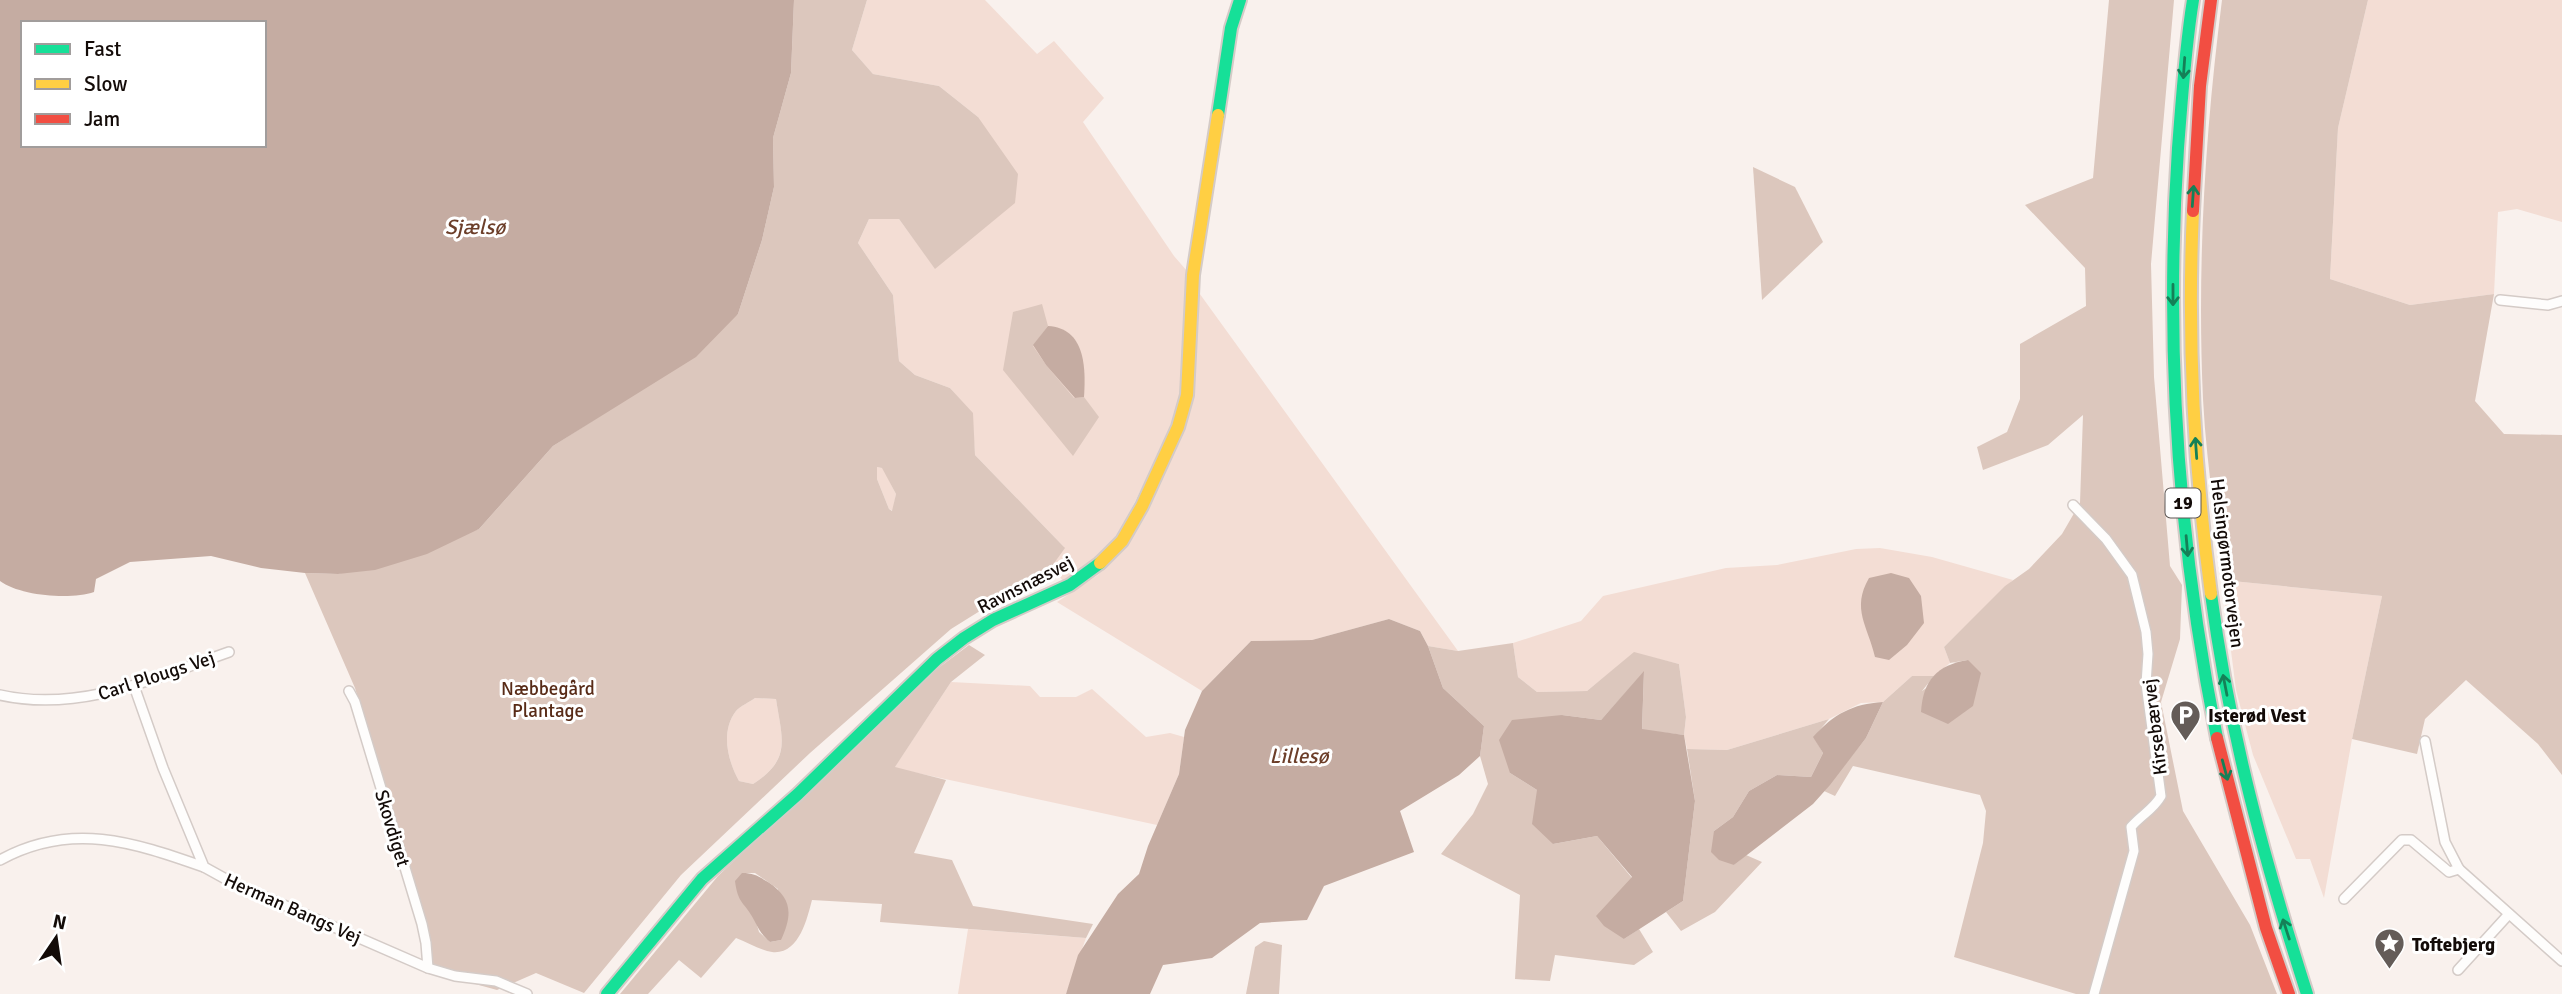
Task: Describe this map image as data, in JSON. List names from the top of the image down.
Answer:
{
  "streets": {
    "main road": ["19", "Helsingørmotorvejen", "Ravnsnæsvej"],
    "street": [
      "Carl Plougs Vej",
      "Kirsebærvej",
      "Skovdiget",
      "Herman Bangs Vej"
    ]
  },
  "crossings": [
    ["Carl Plougs Vej", "Herman Bangs Vej"],
    ["Skovdiget", "Herman Bangs Vej"]
  ],
  "water": ["Sjælsø", "Lillesø"],
  "parks": ["Næbbegård Plantage"],
  "places": {
    "parking": ["Isterød Vest"],
    "place": ["Toftebjerg"]
  },
  "legend": ["Fast", "Slow", "Jam"],
  "north": "top"
}
